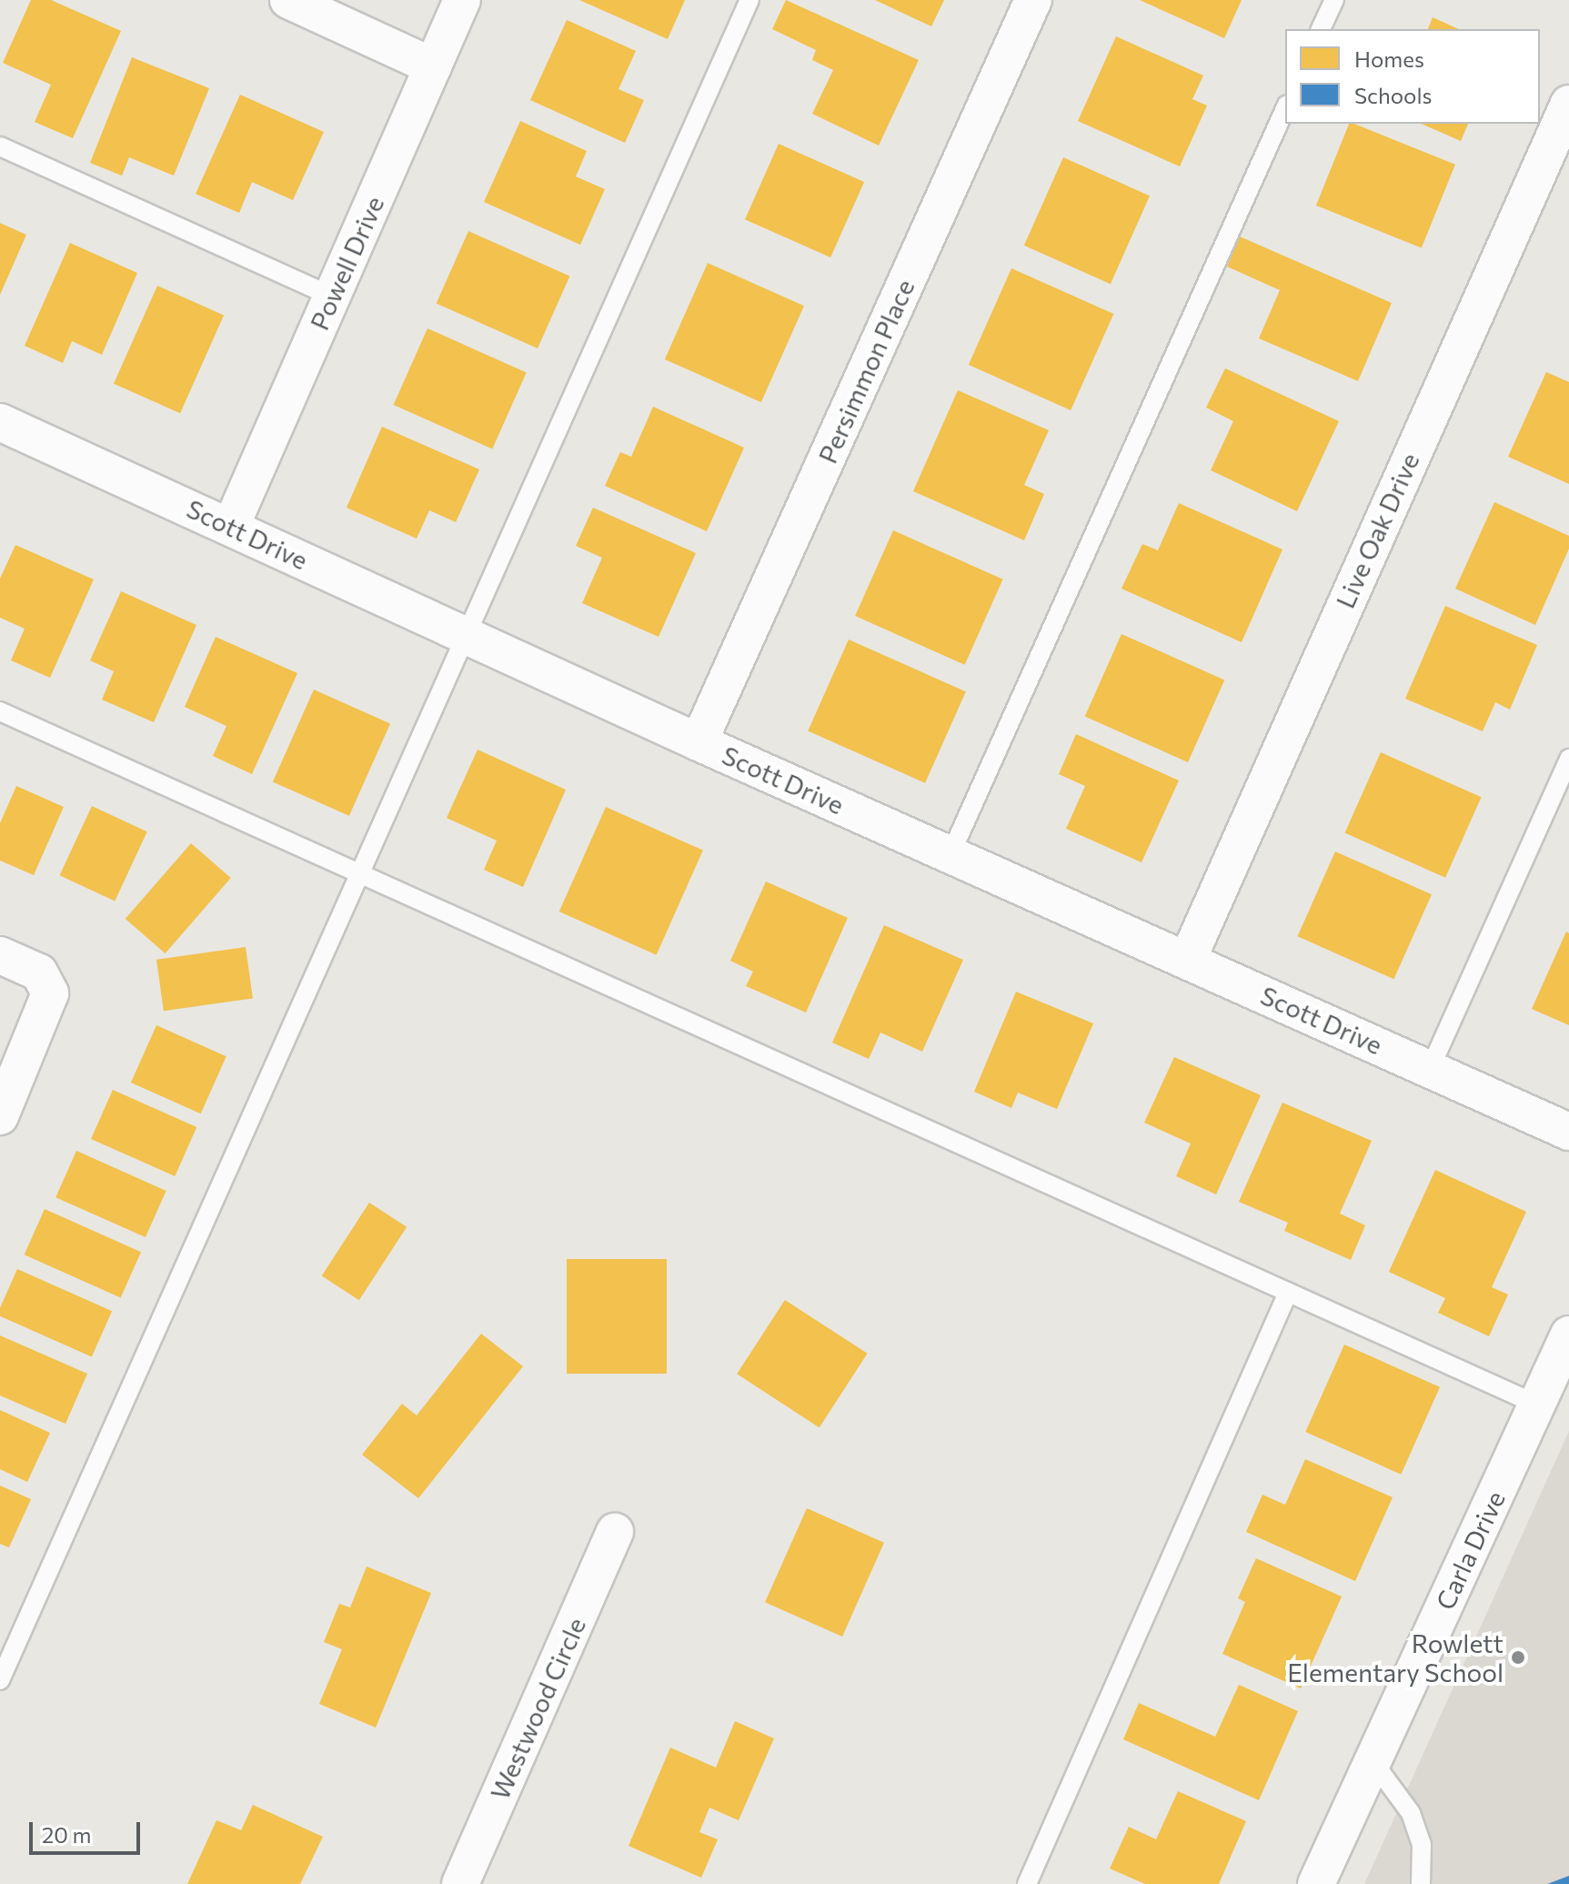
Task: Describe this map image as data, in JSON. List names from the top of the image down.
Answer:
{
  "streets": {
    "street": [
      "Powell Drive",
      "Persimmon Place",
      "Live Oak Drive",
      "Scott Drive",
      "Carla Drive",
      "Westwood Circle"
    ]
  },
  "crossings": [
    ["Powell Drive", "Scott Drive"],
    ["Persimmon Place", "Scott Drive"],
    ["Live Oak Drive", "Scott Drive"]
  ],
  "places": ["Rowlett Elementary School"],
  "legend": ["Homes", "Schools"],
  "scale_bar": "20 m"
}
